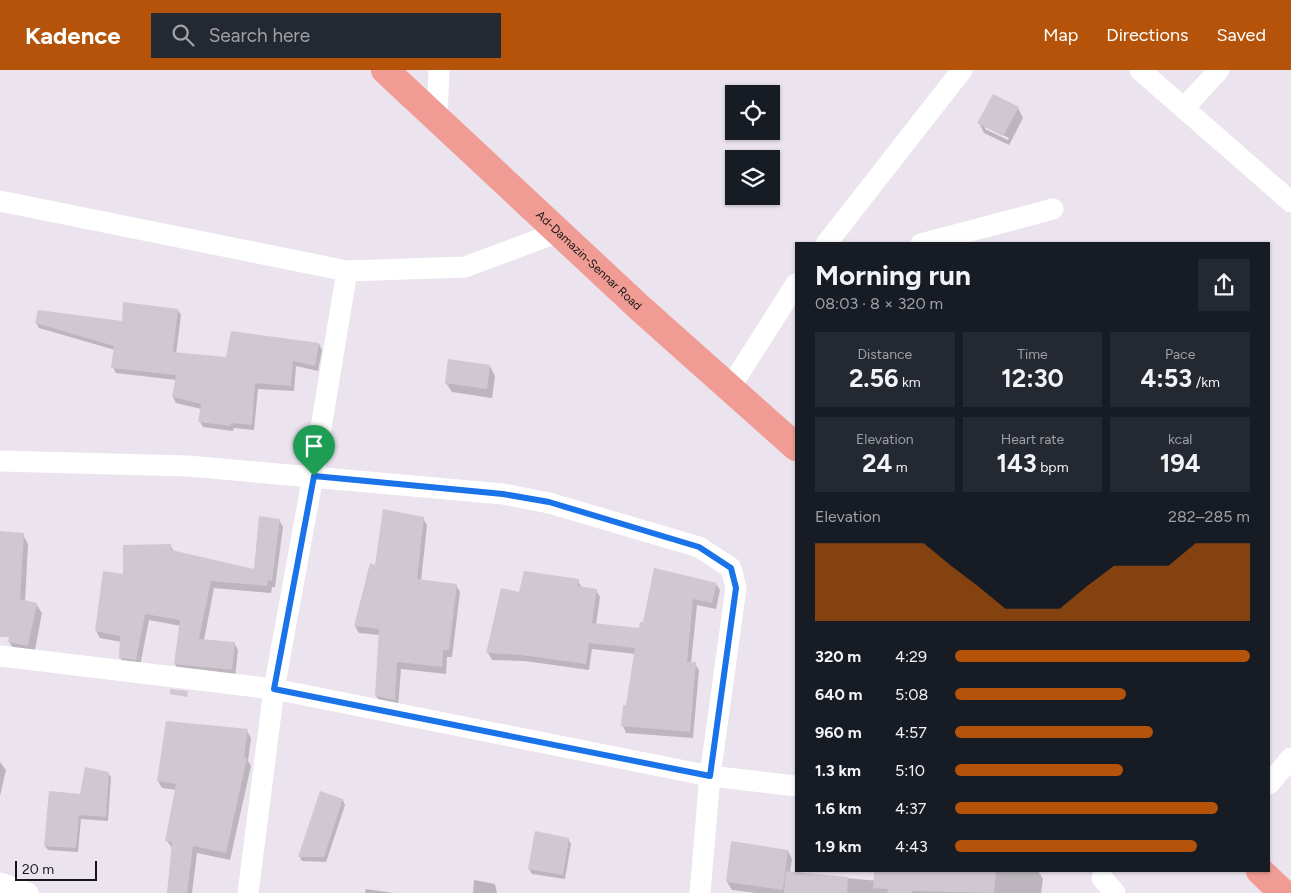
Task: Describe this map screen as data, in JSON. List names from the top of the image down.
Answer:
{
  "streets": {
    "highway": ["Ad-Damazin-Sennar Road"]
  },
  "scale_bar": "20 m",
  "page": {
    "header": "Kadence",
    "search": "Search here",
    "nav": ["Map", "Directions", "Saved"],
    "heading": ["Morning run", "08:03 · 8 × 320 m"],
    "stats": [
      ["Distance", "2.56 km"],
      ["Time", "12:30"],
      ["Pace", "4:53 /km"],
      ["Elevation", "24 m"],
      ["Heart rate", "143 bpm"],
      ["kcal", "194"]
    ],
    "chart": ["Elevation", "282–285 m"],
    "list": [
      {
        "name": "320 m",
        "note": "4:29"
      },
      {
        "name": "640 m",
        "note": "5:08"
      },
      {
        "name": "960 m",
        "note": "4:57"
      },
      {
        "name": "1.3 km",
        "note": "5:10"
      },
      {
        "name": "1.6 km",
        "note": "4:37"
      },
      {
        "name": "1.9 km",
        "note": "4:43"
      }
    ],
    "scale": "20 m"
  }
}
